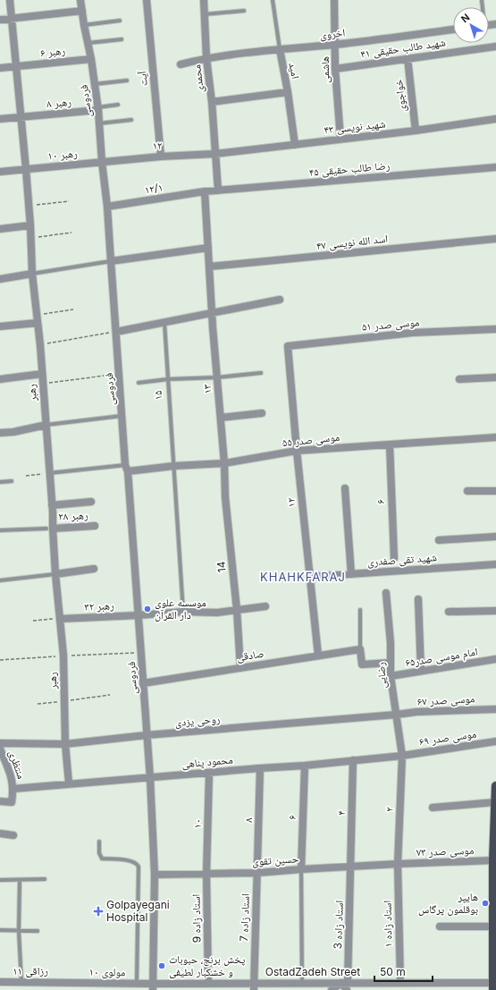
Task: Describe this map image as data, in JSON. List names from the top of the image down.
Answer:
{
  "streets": {
    "street": [
      "اخروی",
      "۴۱ شهید طالب حقیقی",
      "رهبر ۶",
      "هاشمی",
      "امید",
      "آیت",
      "محمدی",
      "خواجوی",
      "فردوسی",
      "رهبر ۸",
      "۴۳ شهید نویسی",
      "۱۲",
      "رهبر ۱۰",
      "۴۵ رضا طالب حقیقی",
      "۱۲/۱",
      "۴۷ اسد الله نویسی",
      "موسی صدر ۵۱",
      "۱۳",
      "رهبر",
      "موسی صدر ۵۵",
      "۶",
      "رهبر ۲۸",
      "شهید تقی صفدری",
      "14",
      "رهبر ۳۲",
      "صادقی",
      "امام موسی صدر۶۵",
      "رضایی",
      "موسی صدر ۶۷",
      "روحی یزدی",
      "موسی صدر ۶۹",
      "محمود پناهی",
      "منتظری",
      "۲",
      "۴",
      "۸",
      "۱۰",
      "موسی صدر ۷۳",
      "حسین تقوی",
      "استاد زاده 7",
      "استاد زاده 9",
      "استاد زاده ۱",
      "استاد زاده 3",
      "رزاقی ۱۱",
      "مولوی ۱۰",
      "OstadZadeh Street"
    ],
    "lane": ["۱۵"]
  },
  "crossings": [
    ["اخروی", "هاشمی"],
    ["اخروی", "امید"],
    ["اخروی", "محمدی"],
    ["۴۱ شهید طالب حقیقی", "هاشمی"],
    ["۴۱ شهید طالب حقیقی", "خواجوی"],
    ["رهبر ۶", "فردوسی"],
    ["رهبر ۶", "رهبر"],
    ["هاشمی", "۴۳ شهید نویسی"],
    ["امید", "۴۳ شهید نویسی"],
    ["آیت", "۱۲"],
    ["محمدی", "۴۳ شهید نویسی"],
    ["محمدی", "۱۲"],
    ["محمدی", "۴۵ رضا طالب حقیقی"],
    ["خواجوی", "۴۳ شهید نویسی"],
    ["فردوسی", "رهبر ۸"],
    ["فردوسی", "۱۲"],
    ["فردوسی", "رهبر ۱۰"],
    ["فردوسی", "۱۲/۱"],
    ["فردوسی", "موسی صدر ۵۵"],
    ["فردوسی", "رهبر ۳۲"],
    ["فردوسی", "صادقی"],
    ["فردوسی", "روحی یزدی"],
    ["فردوسی", "محمود پناهی"],
    ["فردوسی", "حسین تقوی"],
    ["فردوسی", "مولوی ۱۰"],
    ["فردوسی", "OstadZadeh Street"],
    ["رهبر ۸", "رهبر"],
    ["۴۳ شهید نویسی", "۱۲"],
    ["۱۲", "رهبر ۱۰"],
    ["۱۲", "موسی صدر ۵۱"],
    ["۱۲", "موسی صدر ۵۵"],
    ["۱۲", "شهید تقی صفدری"],
    ["۱۲", "صادقی"],
    ["رهبر ۱۰", "رهبر"],
    ["۴۵ رضا طالب حقیقی", "۱۲/۱"],
    ["۴۵ رضا طالب حقیقی", "۱۳"],
    ["۱۲/۱", "۱۳"],
    ["۴۷ اسد الله نویسی", "۱۳"],
    ["۱۳", "موسی صدر ۵۵"],
    ["۱۳", "14"],
    ["رهبر", "رهبر ۲۸"],
    ["رهبر", "رهبر ۳۲"],
    ["رهبر", "روحی یزدی"],
    ["رهبر", "محمود پناهی"],
    ["۱۵", "موسی صدر ۵۵"],
    ["۱۵", "رهبر ۳۲"],
    ["موسی صدر ۵۵", "۶"],
    ["موسی صدر ۵۵", "14"],
    ["۶", "محمود پناهی"],
    ["۶", "حسین تقوی"],
    ["14", "رهبر ۳۲"],
    ["14", "صادقی"],
    ["امام موسی صدر۶۵", "رضایی"],
    ["رضایی", "موسی صدر ۶۷"],
    ["رضایی", "روحی یزدی"],
    ["رضایی", "موسی صدر ۶۹"],
    ["رضایی", "محمود پناهی"],
    ["رضایی", "۲"],
    ["موسی صدر ۶۷", "روحی یزدی"],
    ["موسی صدر ۶۹", "محمود پناهی"],
    ["موسی صدر ۶۹", "۲"],
    ["محمود پناهی", "منتظری"],
    ["محمود پناهی", "۲"],
    ["محمود پناهی", "۴"],
    ["محمود پناهی", "۸"],
    ["محمود پناهی", "۱۰"],
    ["۲", "موسی صدر ۷۳"],
    ["۲", "حسین تقوی"],
    ["۲", "استاد زاده ۱"],
    ["۴", "حسین تقوی"],
    ["۴", "استاد زاده 3"],
    ["۸", "حسین تقوی"],
    ["۸", "استاد زاده 7"],
    ["۱۰", "حسین تقوی"],
    ["۱۰", "استاد زاده 9"],
    ["موسی صدر ۷۳", "حسین تقوی"],
    ["موسی صدر ۷۳", "استاد زاده ۱"],
    ["حسین تقوی", "استاد زاده 7"],
    ["حسین تقوی", "استاد زاده 9"],
    ["حسین تقوی", "استاد زاده ۱"],
    ["حسین تقوی", "استاد زاده 3"],
    ["استاد زاده 7", "OstadZadeh Street"],
    ["استاد زاده 9", "OstadZadeh Street"],
    ["استاد زاده ۱", "OstadZadeh Street"],
    ["استاد زاده 3", "OstadZadeh Street"],
    ["رزاقی ۱۱", "مولوی ۱۰"],
    ["مولوی ۱۰", "OstadZadeh Street"]
  ],
  "districts": ["KHAHKFARAJ"],
  "places": {
    "other": ["موسسه علوی دار القرآن", "هایپر بوقلمون پرگاس", "پخش برنج، حبوبات و خشکبار لطیفی"],
    "health": ["Golpayegani Hospital"]
  },
  "scale_bar": "50 m",
  "north": "top left"
}
